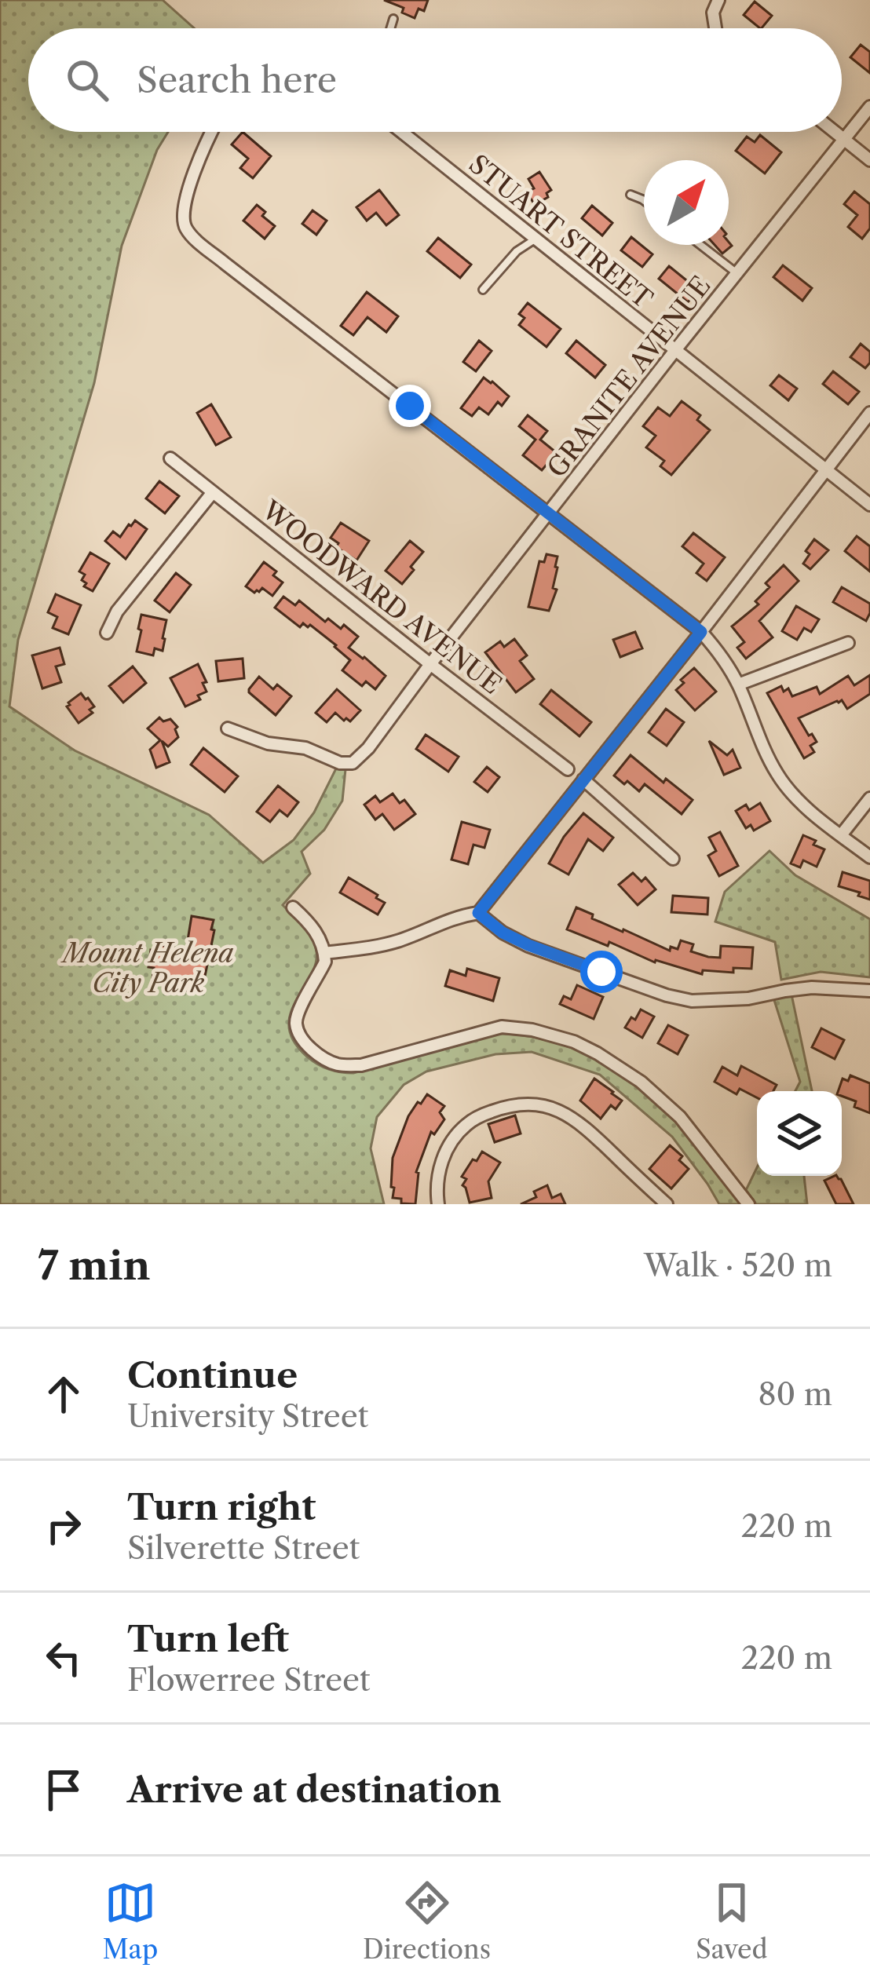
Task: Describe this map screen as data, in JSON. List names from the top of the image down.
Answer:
{
  "streets": {
    "street": ["STUART STREET", "GRANITE AVENUE", "WOODWARD AVENUE"]
  },
  "crossings": [
    ["STUART STREET", "GRANITE AVENUE"],
    ["GRANITE AVENUE", "WOODWARD AVENUE"]
  ],
  "parks": ["Mount Helena City Park"],
  "north": "top right",
  "page": {
    "search": "Search here",
    "heading": ["7 min", "Walk · 520 m"],
    "list": [
      ["Continue", "University Street", "80 m"],
      ["Turn right", "Silverette Street", "220 m"],
      ["Turn left", "Flowerree Street", "220 m"],
      "Arrive at destination"
    ],
    "nav": ["Map", "Directions", "Saved"]
  }
}
